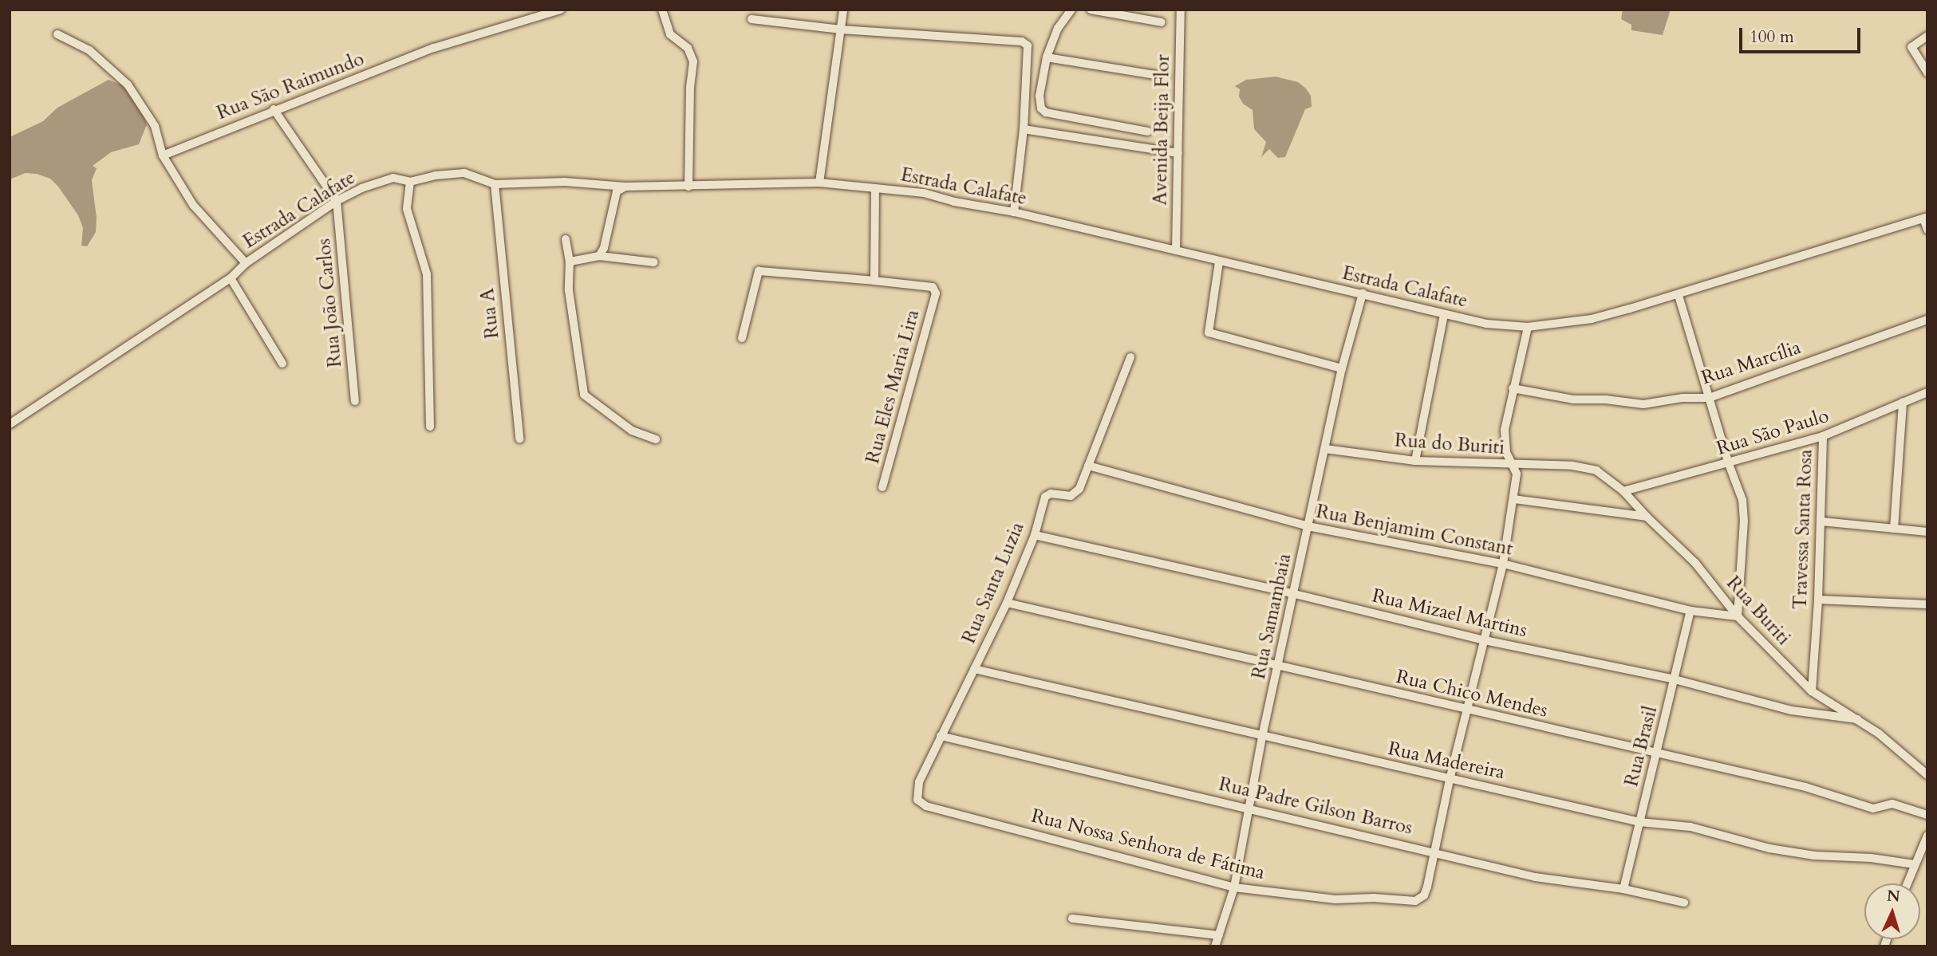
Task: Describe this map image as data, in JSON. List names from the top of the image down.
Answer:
{
  "streets": {
    "street": [
      "Rua São Raimundo",
      "Avenida Beija Flor",
      "Estrada Calafate",
      "Rua João Carlos",
      "Rua A",
      "Rua Marcília",
      "Rua Eles Maria Lira",
      "Rua São Paulo",
      "Rua do Buriti",
      "Travessa Santa Rosa",
      "Rua Benjamim Constant",
      "Rua Santa Luzia",
      "Rua Buriti",
      "Rua Mizael Martins",
      "Rua Samambaia",
      "Rua Chico Mendes",
      "Rua Brasil",
      "Rua Madereira",
      "Rua Padre Gilson Barros",
      "Rua Nossa Senhora de Fátima"
    ]
  },
  "crossings": [
    ["Avenida Beija Flor", "Estrada Calafate"],
    ["Estrada Calafate", "Rua João Carlos"],
    ["Estrada Calafate", "Rua A"],
    ["Estrada Calafate", "Rua Samambaia"],
    ["Rua São Paulo", "Travessa Santa Rosa"],
    ["Rua São Paulo", "Rua Buriti"],
    ["Rua do Buriti", "Rua Buriti"],
    ["Rua do Buriti", "Rua Samambaia"],
    ["Travessa Santa Rosa", "Rua Buriti"],
    ["Rua Benjamim Constant", "Rua Santa Luzia"],
    ["Rua Benjamim Constant", "Rua Buriti"],
    ["Rua Benjamim Constant", "Rua Samambaia"],
    ["Rua Benjamim Constant", "Rua Brasil"],
    ["Rua Santa Luzia", "Rua Mizael Martins"],
    ["Rua Santa Luzia", "Rua Chico Mendes"],
    ["Rua Santa Luzia", "Rua Madereira"],
    ["Rua Santa Luzia", "Rua Padre Gilson Barros"],
    ["Rua Santa Luzia", "Rua Nossa Senhora de Fátima"],
    ["Rua Buriti", "Rua Mizael Martins"],
    ["Rua Mizael Martins", "Rua Samambaia"],
    ["Rua Mizael Martins", "Rua Brasil"],
    ["Rua Samambaia", "Rua Chico Mendes"],
    ["Rua Samambaia", "Rua Madereira"],
    ["Rua Samambaia", "Rua Padre Gilson Barros"],
    ["Rua Samambaia", "Rua Nossa Senhora de Fátima"],
    ["Rua Chico Mendes", "Rua Brasil"],
    ["Rua Brasil", "Rua Madereira"],
    ["Rua Brasil", "Rua Padre Gilson Barros"],
    ["Rua Padre Gilson Barros", "Rua Nossa Senhora de Fátima"]
  ],
  "scale_bar": "100 m",
  "north": "top"
}
